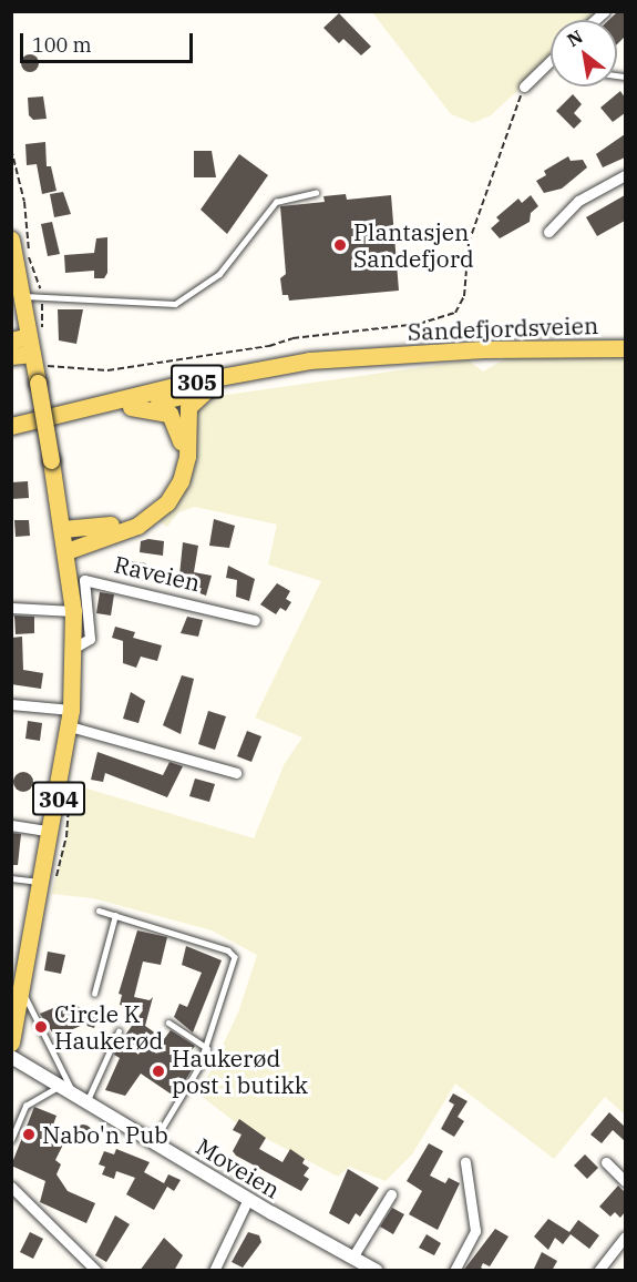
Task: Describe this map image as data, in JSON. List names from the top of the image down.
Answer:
{
  "streets": {
    "main road": [
      "Sandefjordsveien",
      "305",
      "Raveien",
      "304"
    ],
    "street": ["Moveien"]
  },
  "crossings": [
    ["Sandefjordsveien", "305"],
    ["305", "Raveien"]
  ],
  "places": [
    "Plantasjen Sandefjord",
    "Circle K Haukerød",
    "Haukerød post i butikk",
    "Nabo'n Pub"
  ],
  "scale_bar": "100 m",
  "north": "top left"
}
